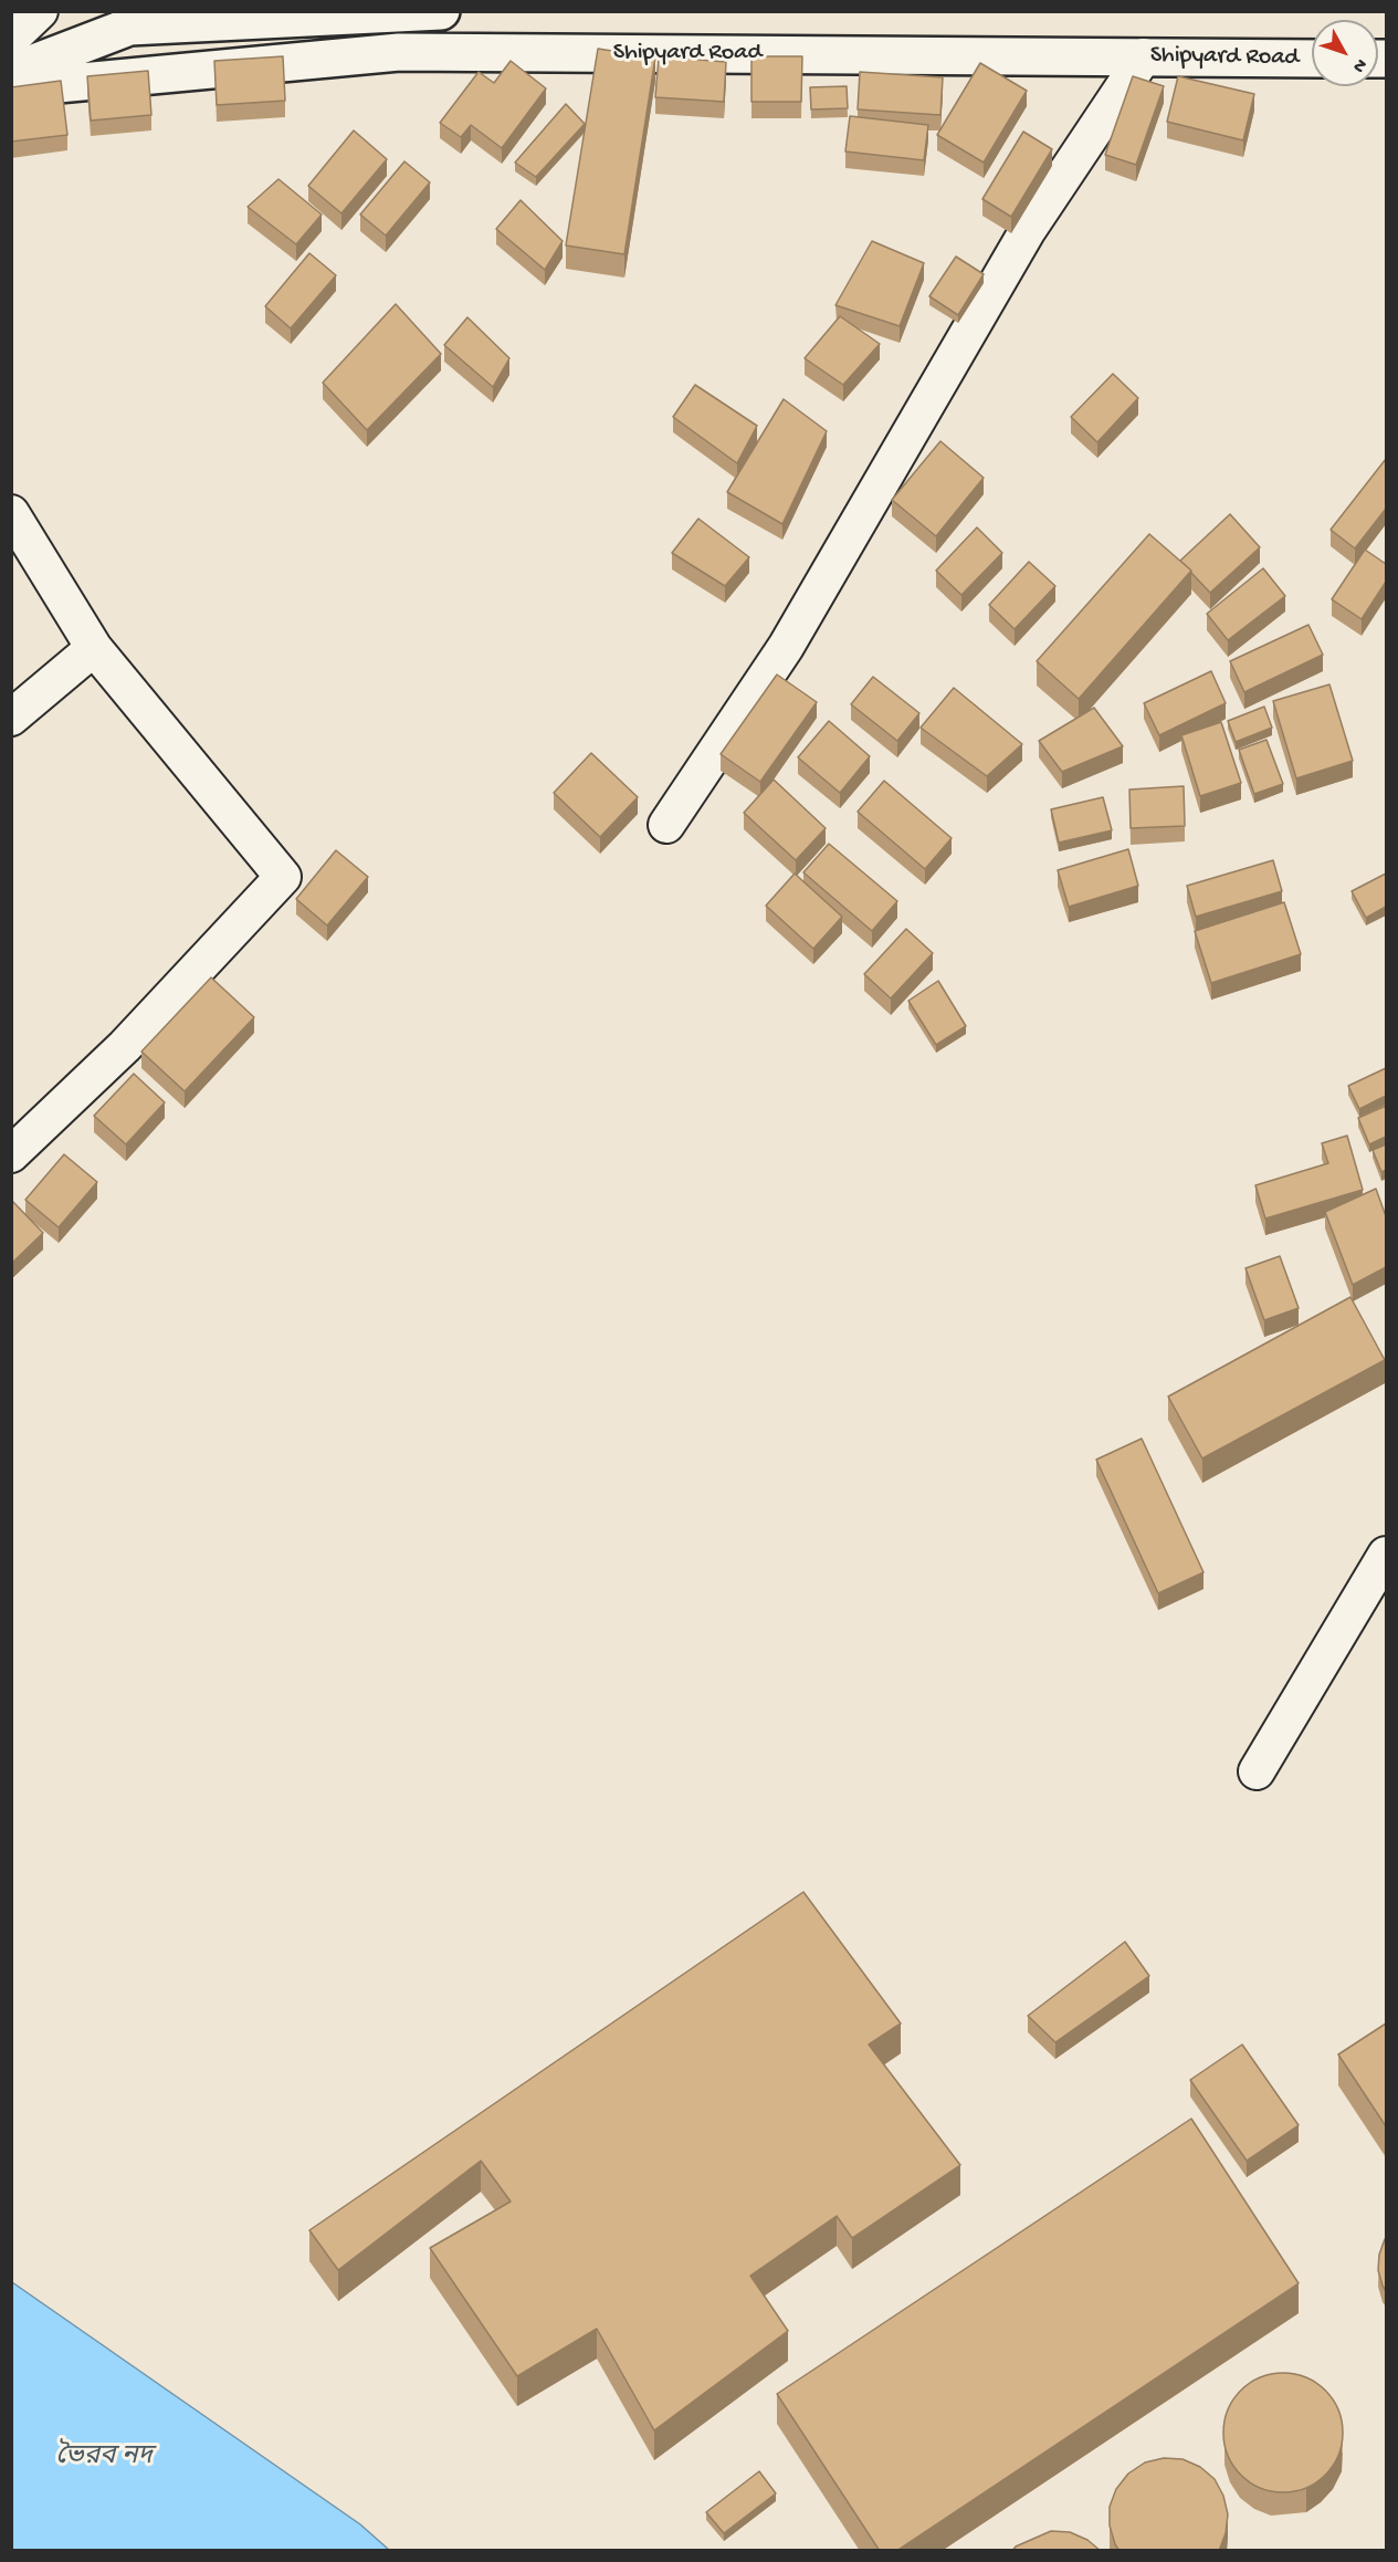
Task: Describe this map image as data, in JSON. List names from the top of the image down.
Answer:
{
  "streets": {
    "main road": ["Shipyard Road"]
  },
  "water": ["ভৈরব নদ"],
  "north": "bottom right"
}
